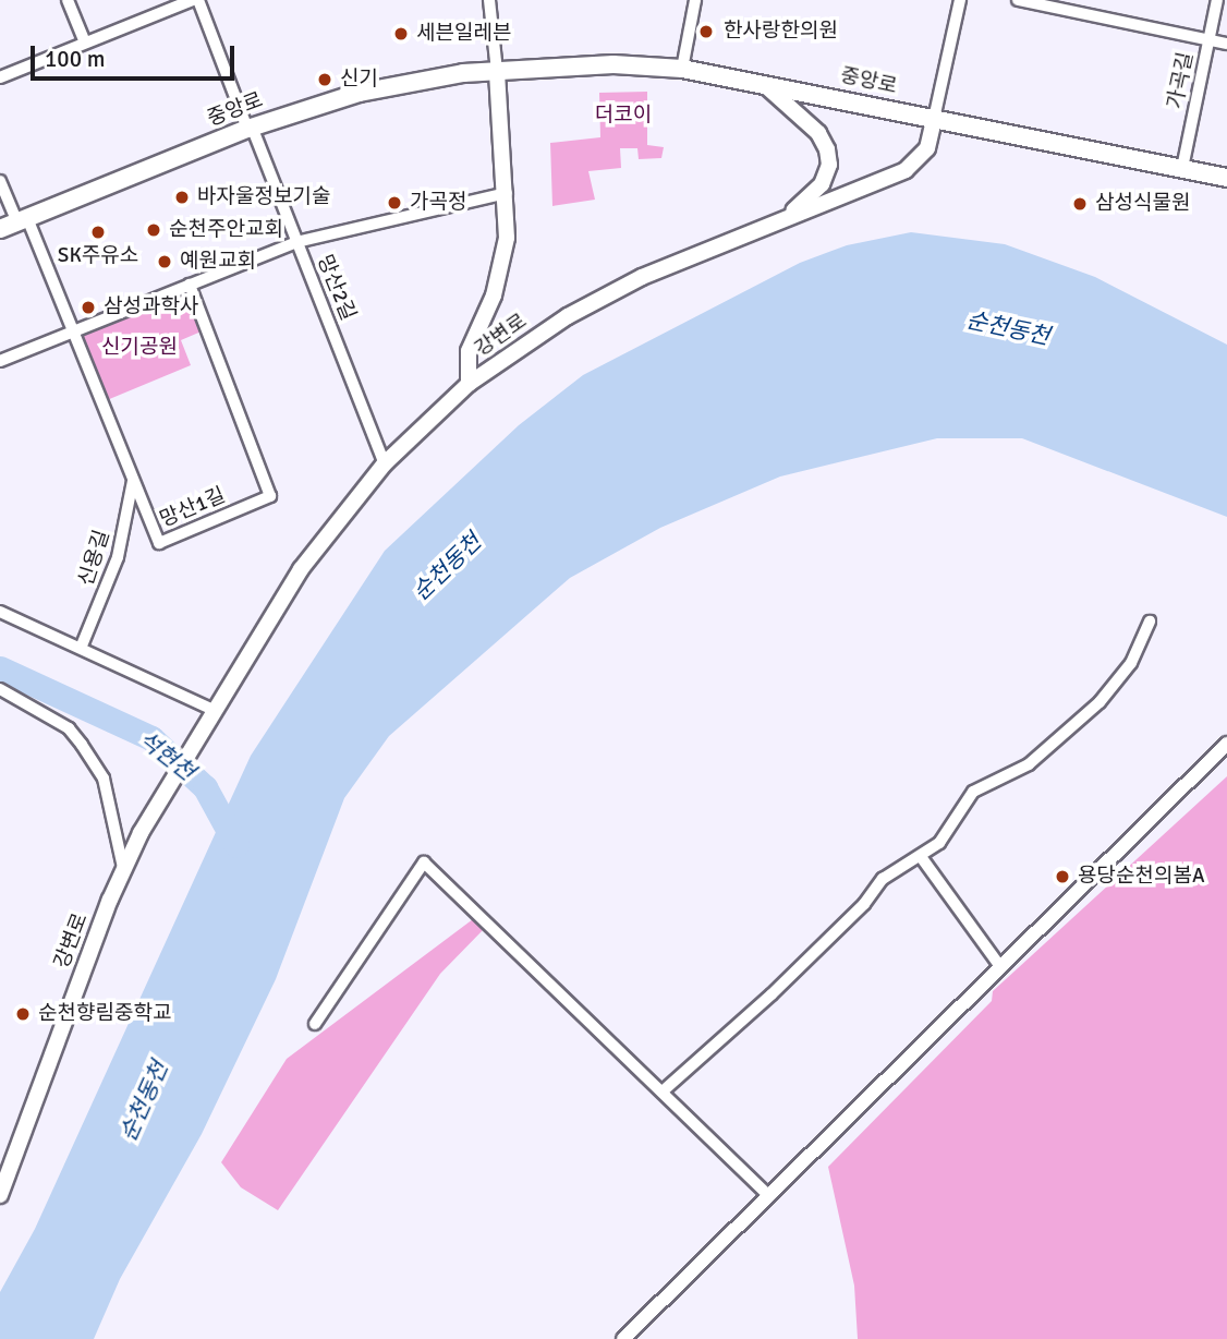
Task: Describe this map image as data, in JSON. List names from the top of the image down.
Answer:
{
  "streets": {
    "main road": ["중앙로", "강변로"],
    "street": [
      "가곡길",
      "망산2길",
      "망산1길",
      "신용길"
    ]
  },
  "crossings": [
    ["가곡길", "중앙로"],
    ["중앙로", "망산2길"],
    ["중앙로", "강변로"],
    ["중앙로", "망산1길"],
    ["망산2길", "강변로"],
    ["망산1길", "신용길"]
  ],
  "water": ["순천동천", "석현천"],
  "parks": ["더코이", "신기공원"],
  "places": [
    "한사랑한의원",
    "세븐일레븐",
    "신기",
    "바자울정보기술",
    "가곡정",
    "삼성식물원",
    "순천주안교회",
    "SK주유소",
    "예원교회",
    "삼성과학사",
    "용당순천의봄A",
    "순천향림중학교"
  ],
  "scale_bar": "100 m"
}
